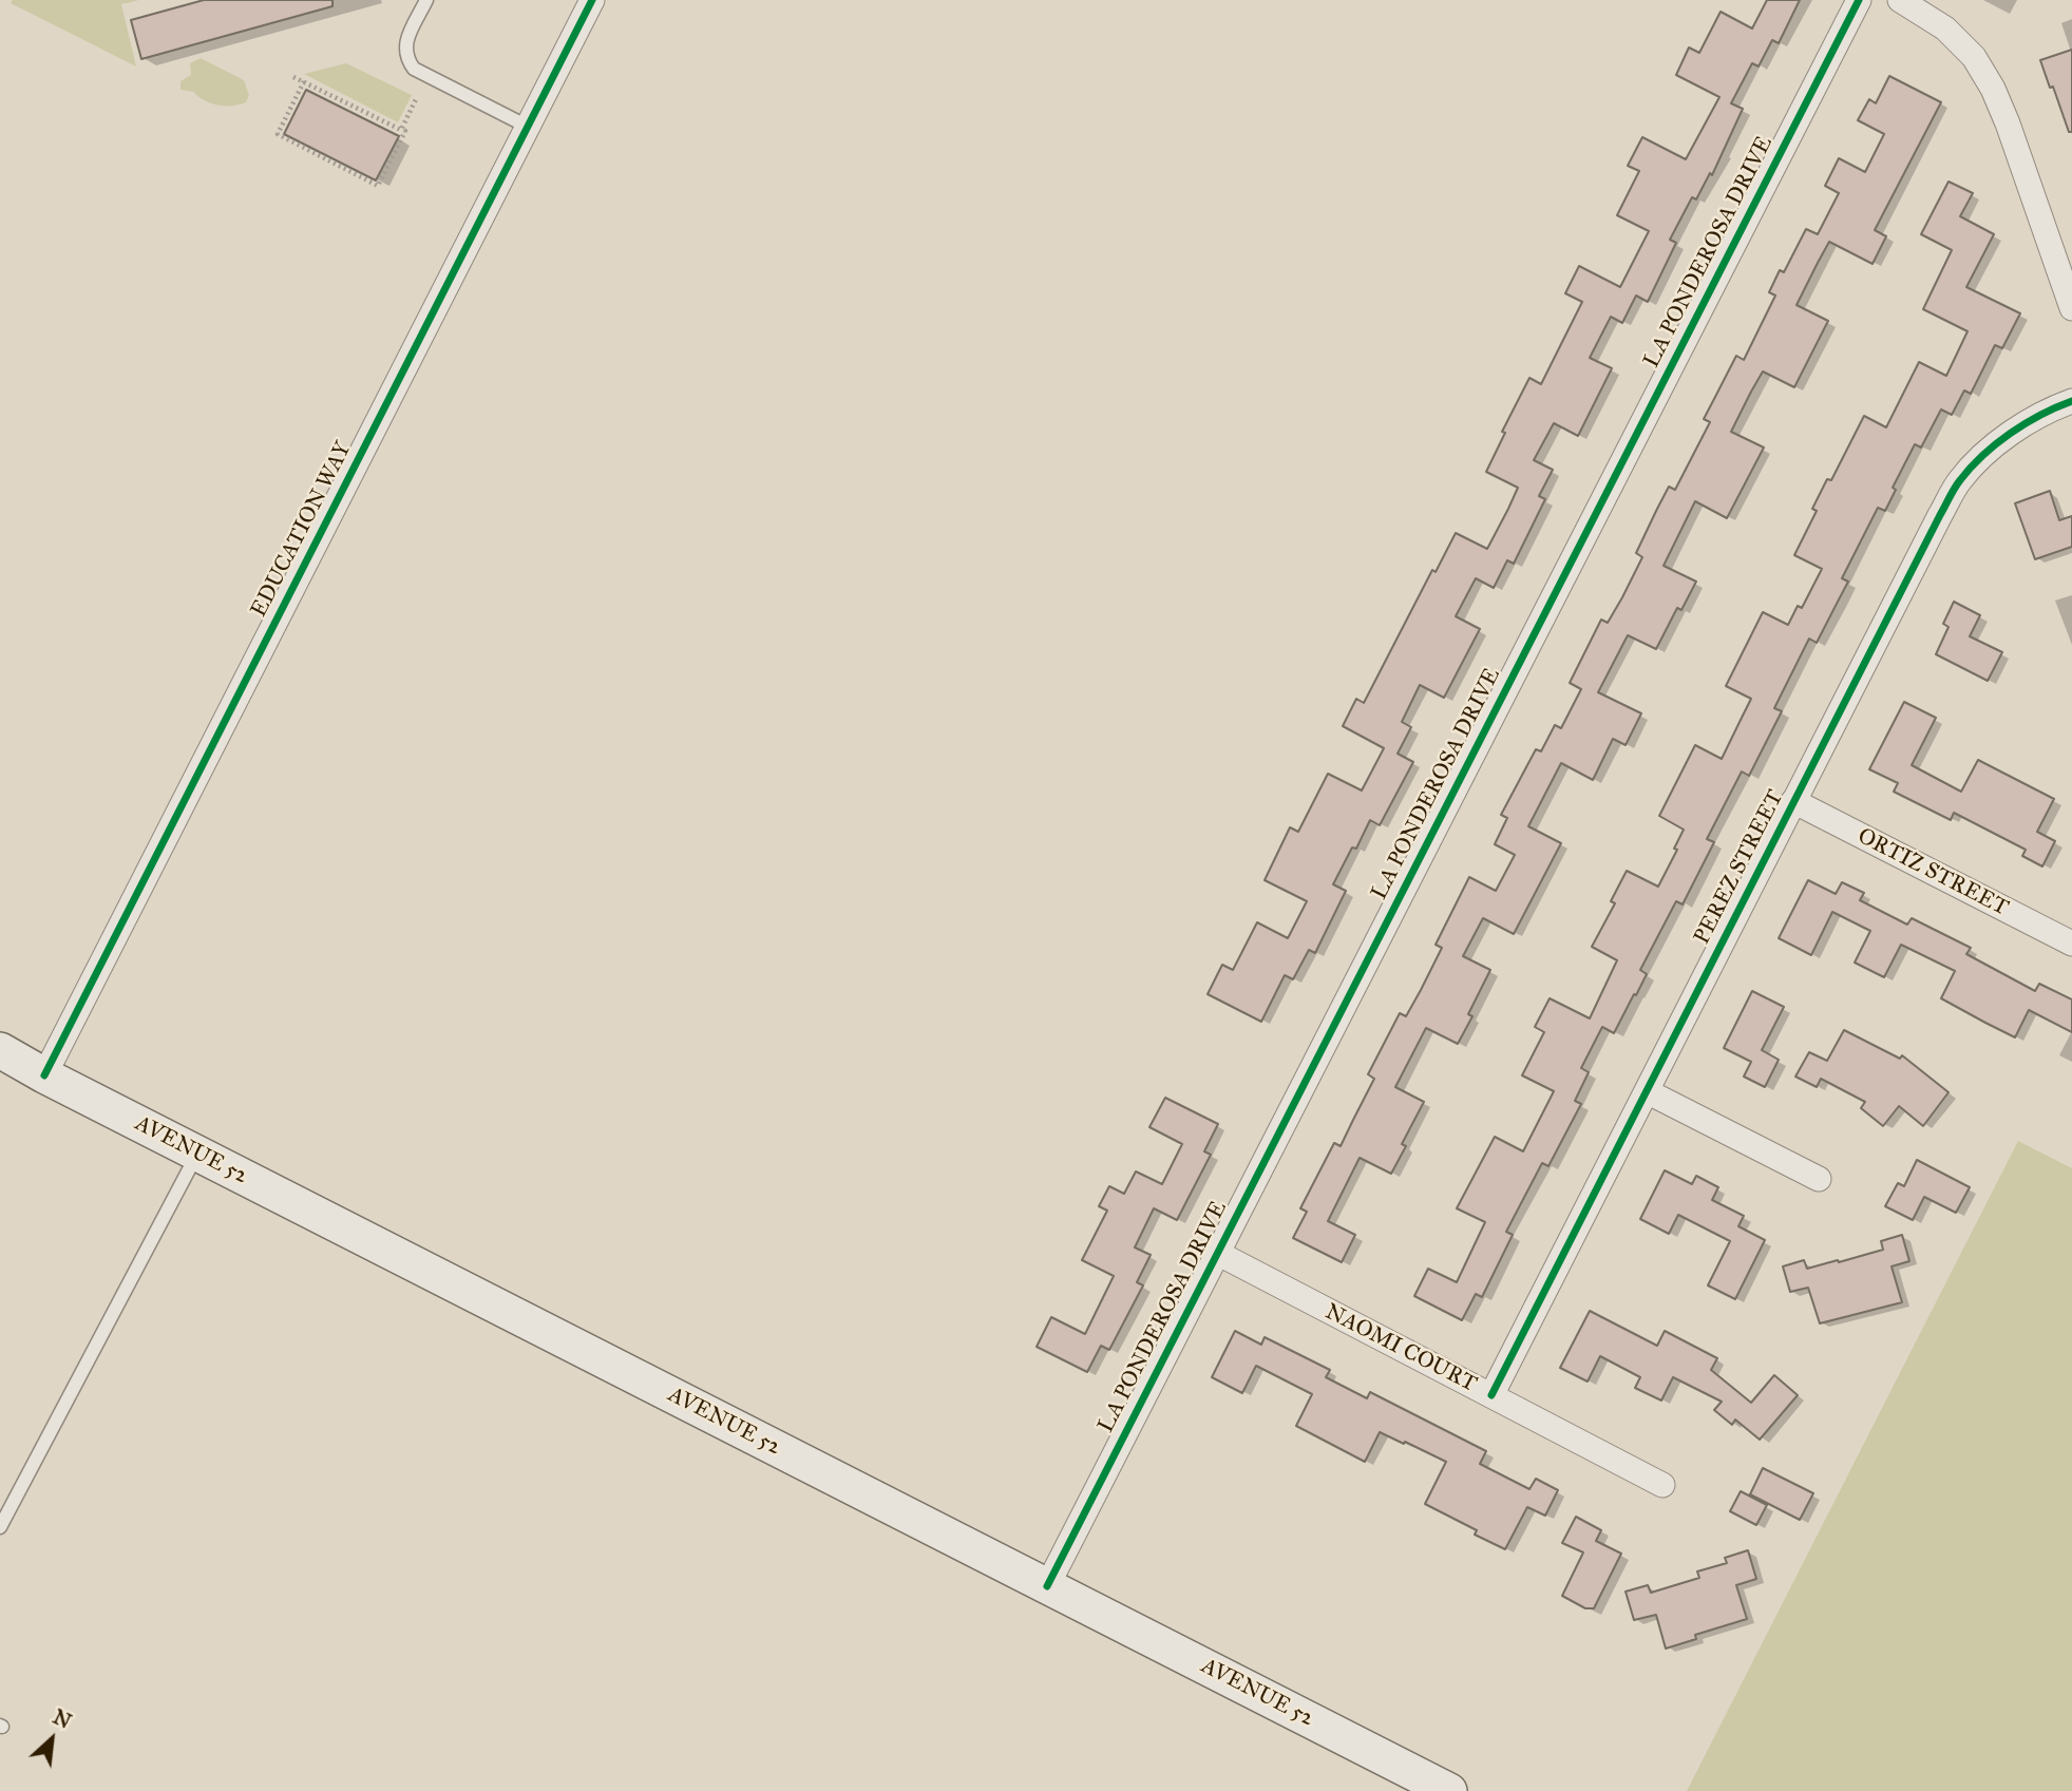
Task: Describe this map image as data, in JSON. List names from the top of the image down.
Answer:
{
  "streets": {
    "main road": ["AVENUE 52"],
    "street": [
      "LA PONDEROSA DRIVE",
      "EDUCATION WAY",
      "PEREZ STREET",
      "ORTIZ STREET",
      "NAOMI COURT"
    ]
  },
  "crossings": [
    ["LA PONDEROSA DRIVE", "AVENUE 52"],
    ["LA PONDEROSA DRIVE", "NAOMI COURT"],
    ["EDUCATION WAY", "AVENUE 52"],
    ["PEREZ STREET", "ORTIZ STREET"],
    ["PEREZ STREET", "NAOMI COURT"]
  ],
  "north": "top right"
}
